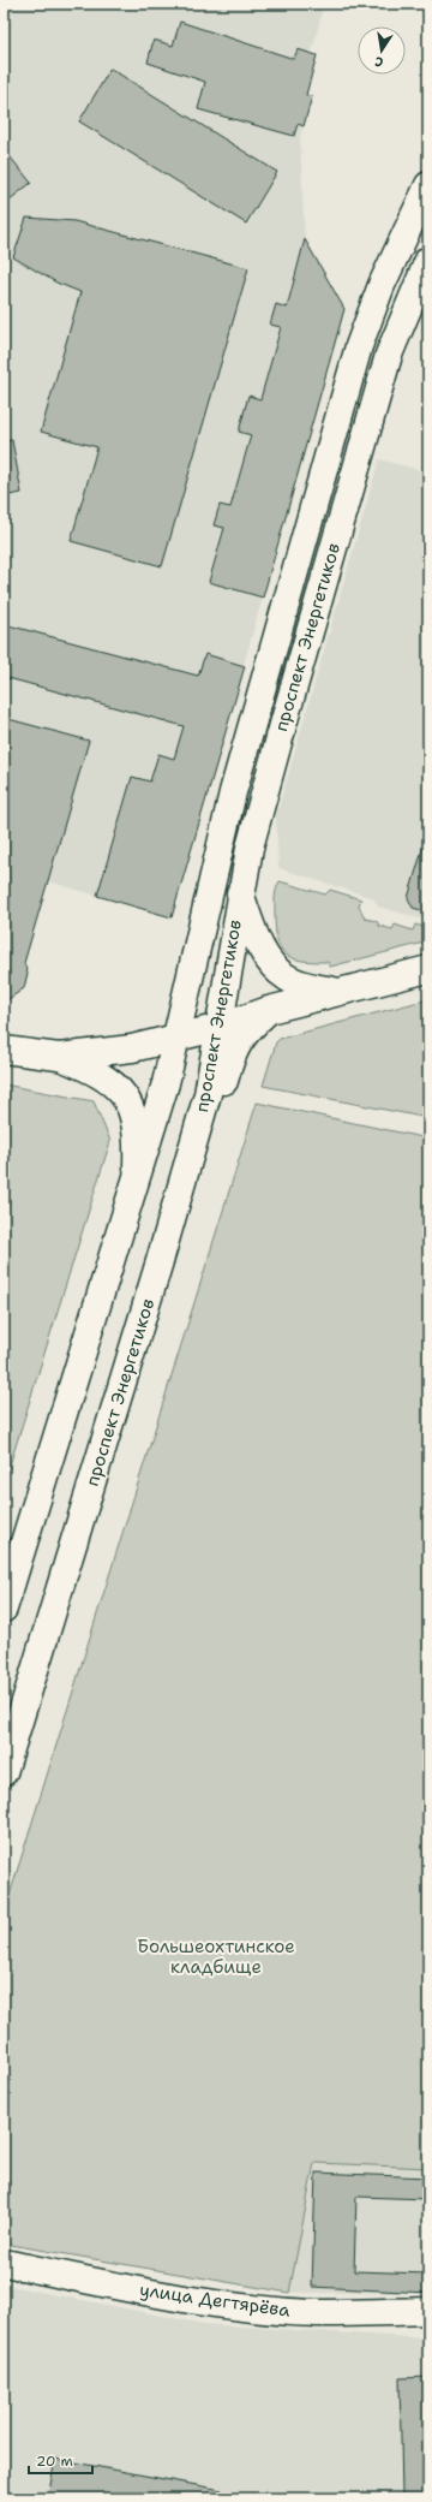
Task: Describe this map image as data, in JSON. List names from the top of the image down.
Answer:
{
  "streets": {
    "main road": ["проспект Энергетиков", "улица Дегтярёва"]
  },
  "parks": ["Большеохтинское кладбище"],
  "scale_bar": "20 m",
  "north": "bottom"
}
